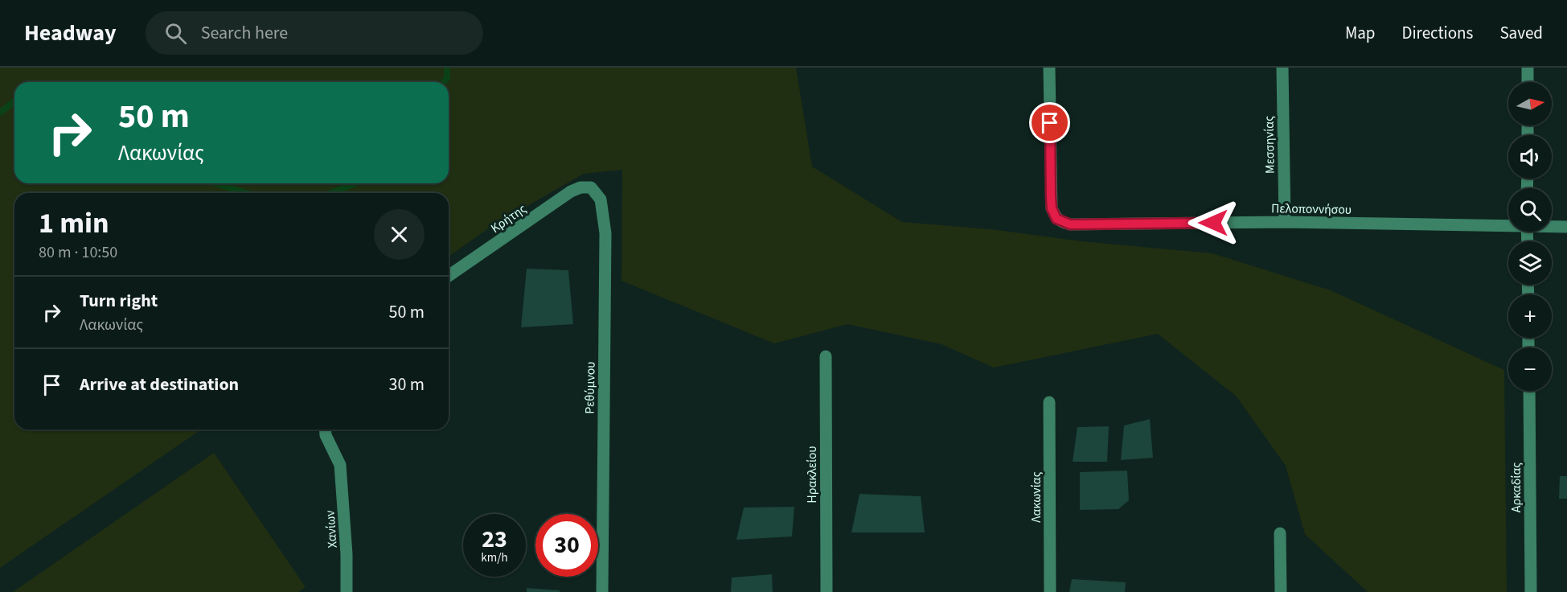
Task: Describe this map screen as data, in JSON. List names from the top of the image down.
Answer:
{
  "streets": {
    "street": [
      "Μεσσηνίας",
      "Πελοποννήσου",
      "Κρήτης",
      "Ρεθύμνου",
      "Ηρακλείου",
      "Αρκαδίας",
      "Λακωνίας",
      "Χανίων"
    ]
  },
  "crossings": [
    ["Μεσσηνίας", "Πελοποννήσου"],
    ["Κρήτης", "Ρεθύμνου"]
  ],
  "north": "right",
  "page": {
    "header": "Headway",
    "search": "Search here",
    "nav": ["Map", "Directions", "Saved"],
    "map_buttons": ["+", "−"],
    "turn": ["50 m", "Λακωνίας"],
    "heading": ["1 min", "80 m · 10:50"],
    "list": [
      {
        "name": "Turn right",
        "note": "Λακωνίας",
        "value": "50 m"
      },
      {
        "name": "Arrive at destination",
        "value": "30 m"
      }
    ],
    "speed": "23 km/h",
    "limit": "30"
  }
}
